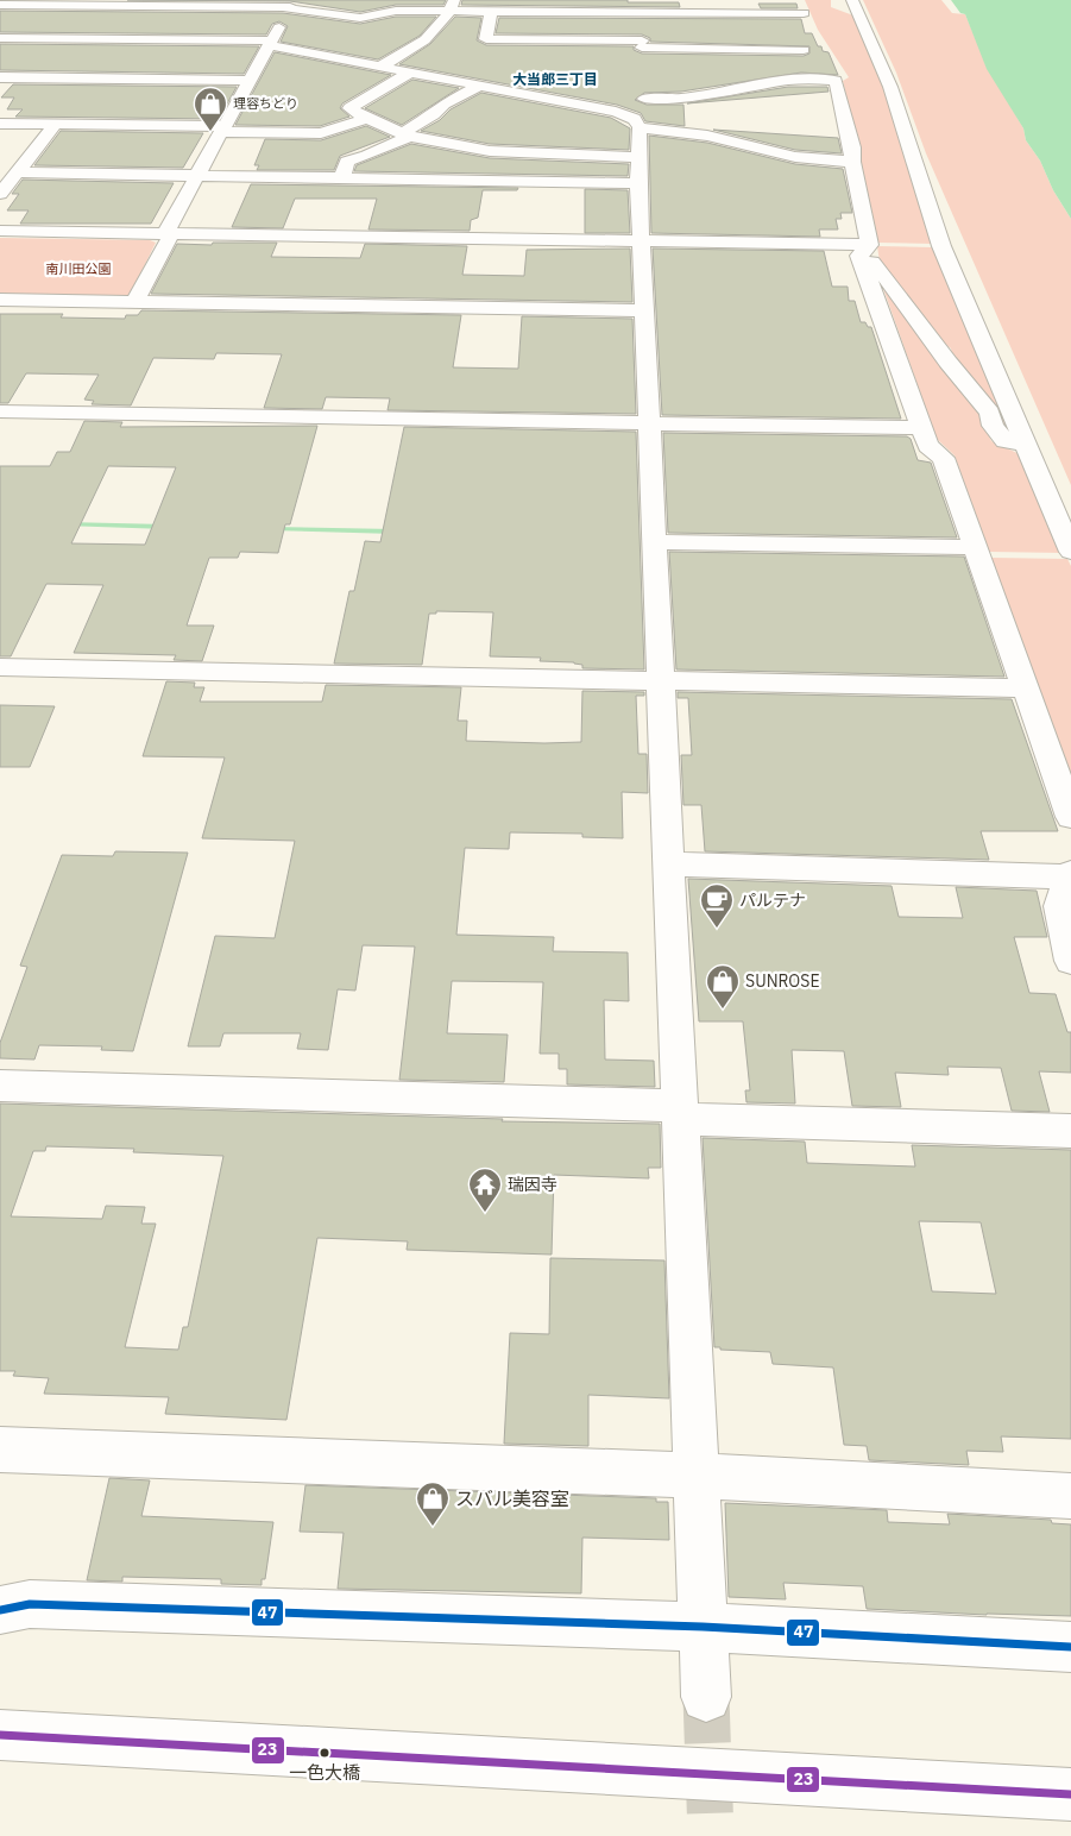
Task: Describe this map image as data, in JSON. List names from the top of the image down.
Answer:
{
  "districts": ["大当郎三丁目"],
  "parks": ["南川田公園"],
  "places": {
    "shop": ["理容ちどり", "SUNROSE", "スバル美容室"],
    "cafe": ["パルテナ"],
    "temple": ["瑞因寺"],
    "other": ["一色大橋"]
  },
  "lines": ["transit line 47", "transit line 23"]
}
